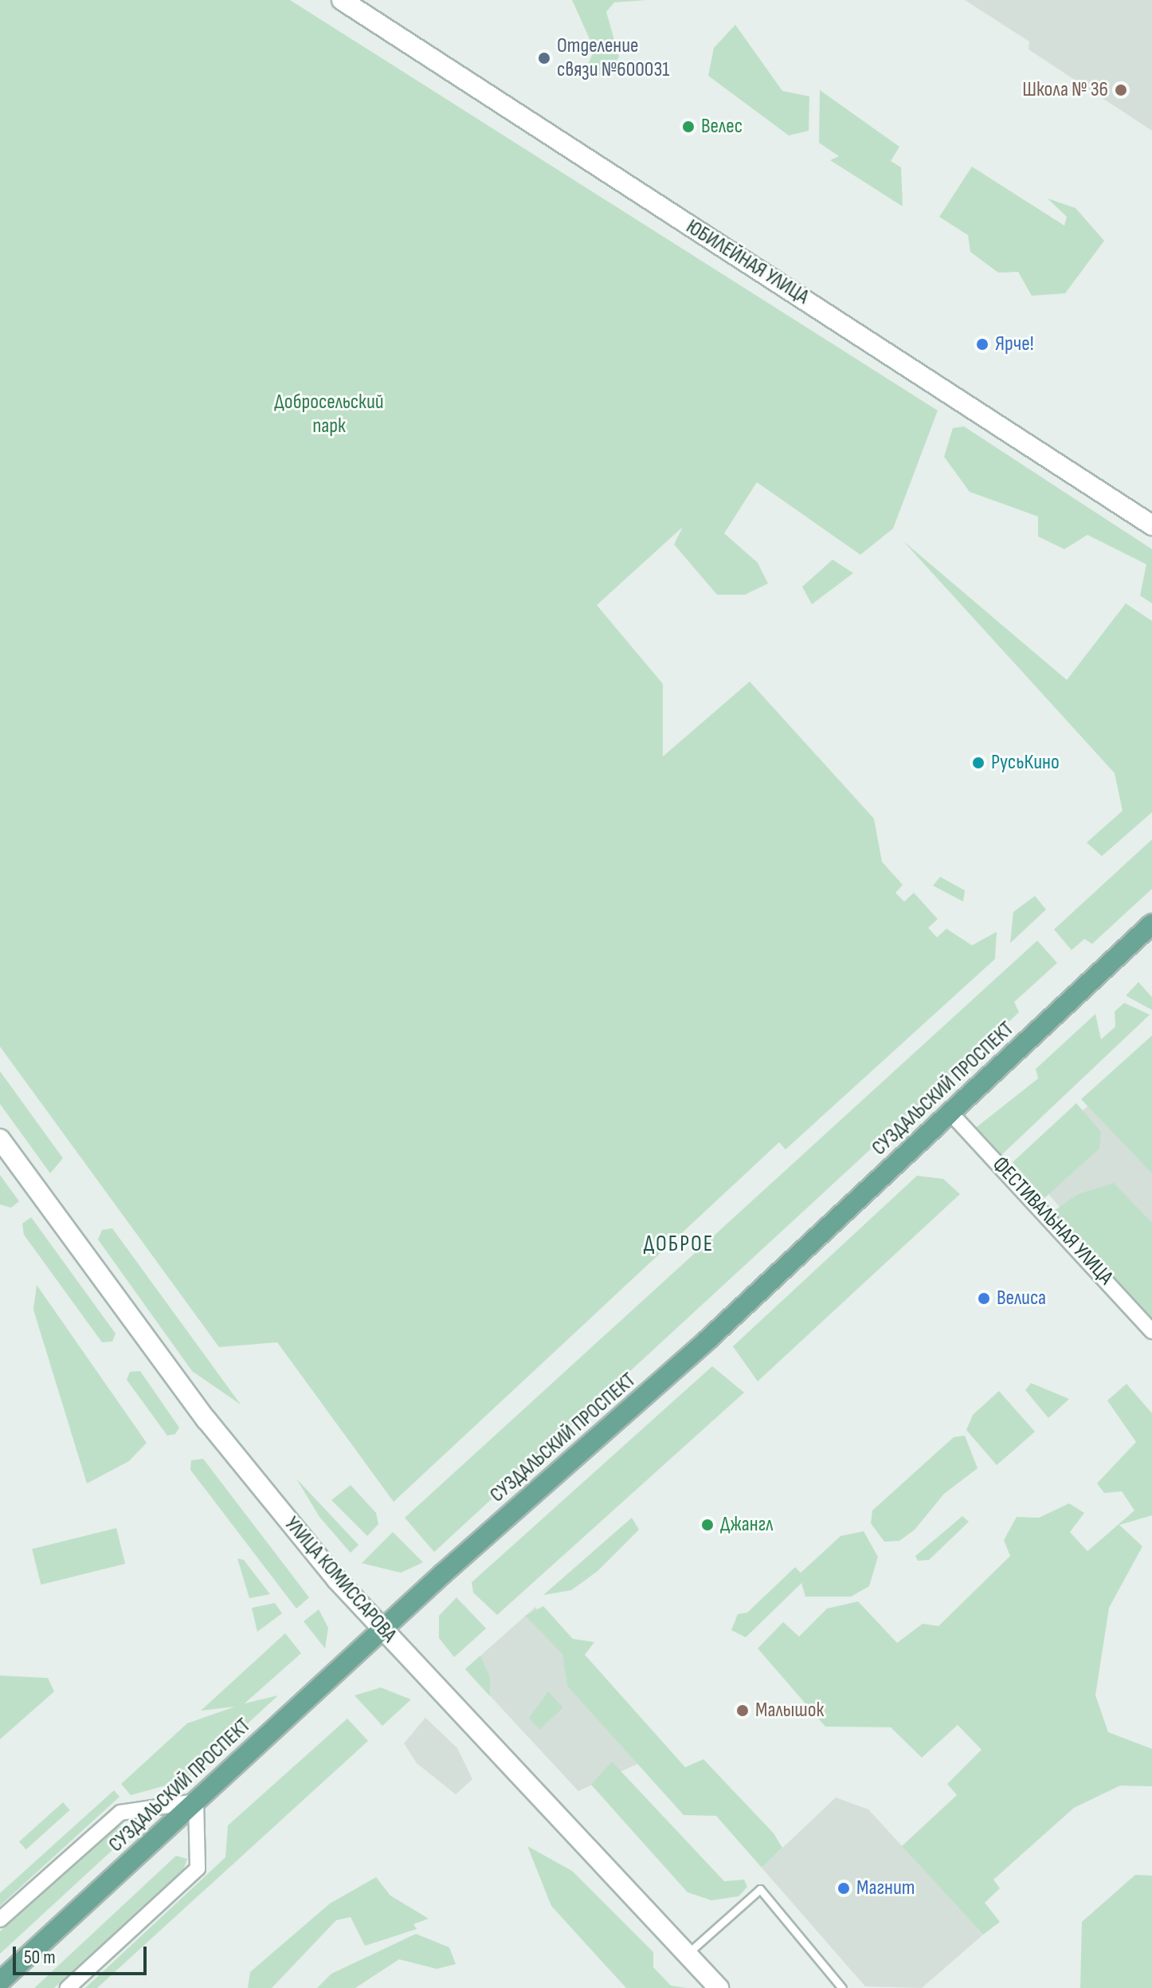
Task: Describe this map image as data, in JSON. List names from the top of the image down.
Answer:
{
  "streets": {
    "main road": ["ЮБИЛЕЙНАЯ УЛИЦА", "СУЗДАЛЬСКИЙ ПРОСПЕКТ", "УЛИЦА КОМИССАРОВА"],
    "street": ["ФЕСТИВАЛЬНАЯ УЛИЦА"]
  },
  "crossings": [
    ["СУЗДАЛЬСКИЙ ПРОСПЕКТ", "ФЕСТИВАЛЬНАЯ УЛИЦА"],
    ["СУЗДАЛЬСКИЙ ПРОСПЕКТ", "УЛИЦА КОМИССАРОВА"]
  ],
  "districts": ["ДОБРОЕ"],
  "parks": ["Добросельский парк"],
  "places": [
    "Отделение связи №600031",
    "Школа № 36",
    "Велес",
    "Ярче!",
    "РусьКино",
    "Велиса",
    "Джангл",
    "Малышок",
    "Магнит"
  ],
  "scale_bar": "50 m"
}
